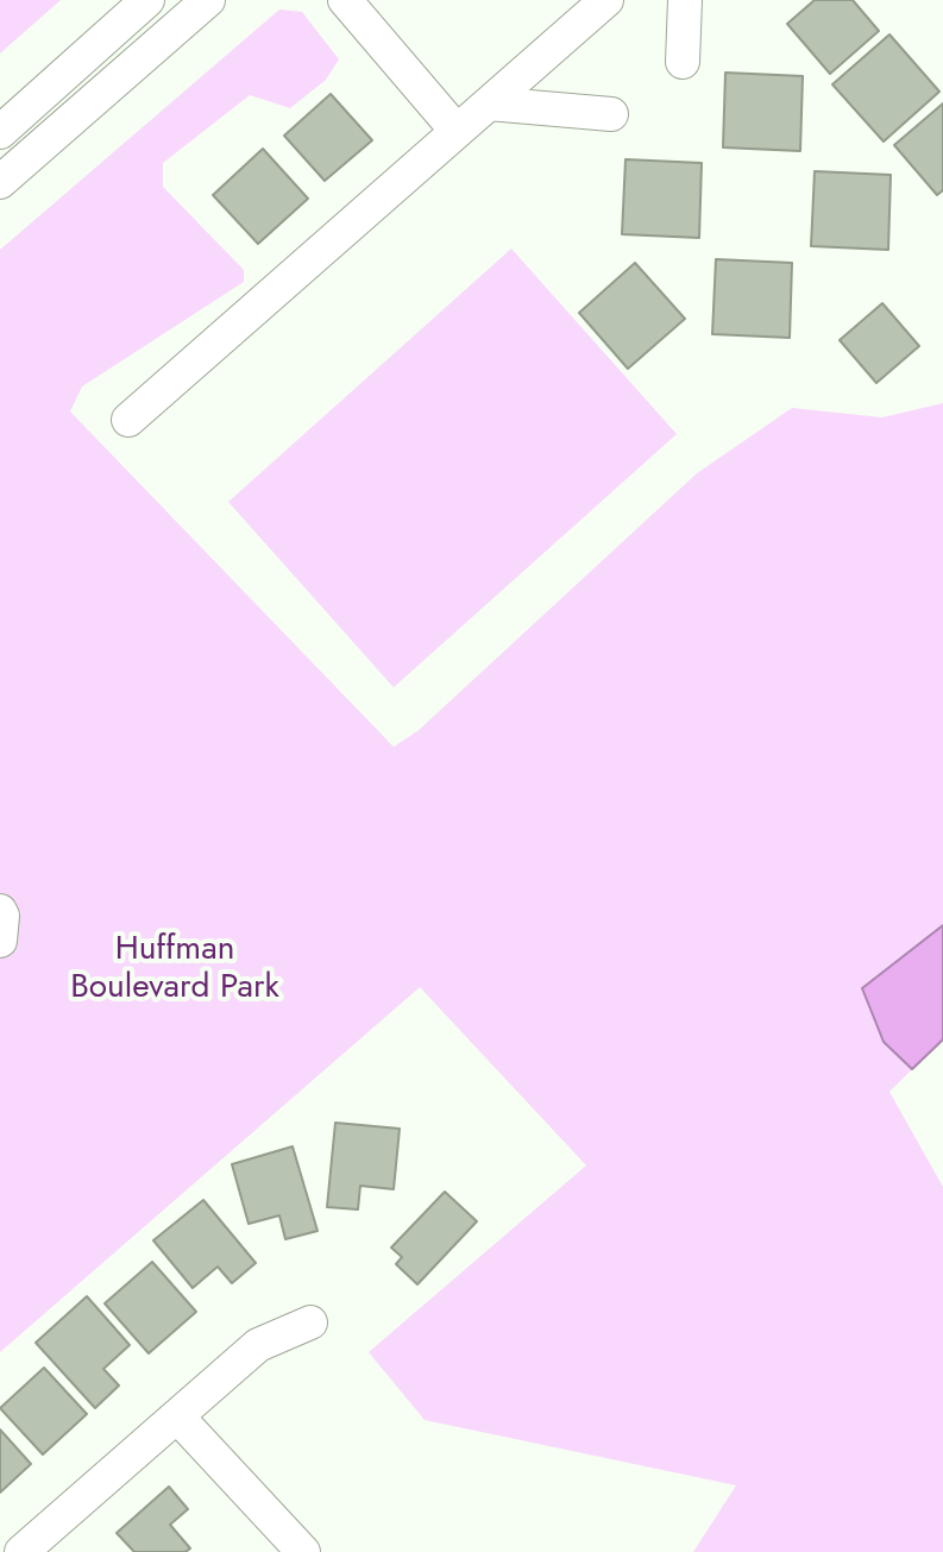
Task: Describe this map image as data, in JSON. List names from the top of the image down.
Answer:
{
  "parks": ["Huffman Boulevard Park"]
}
